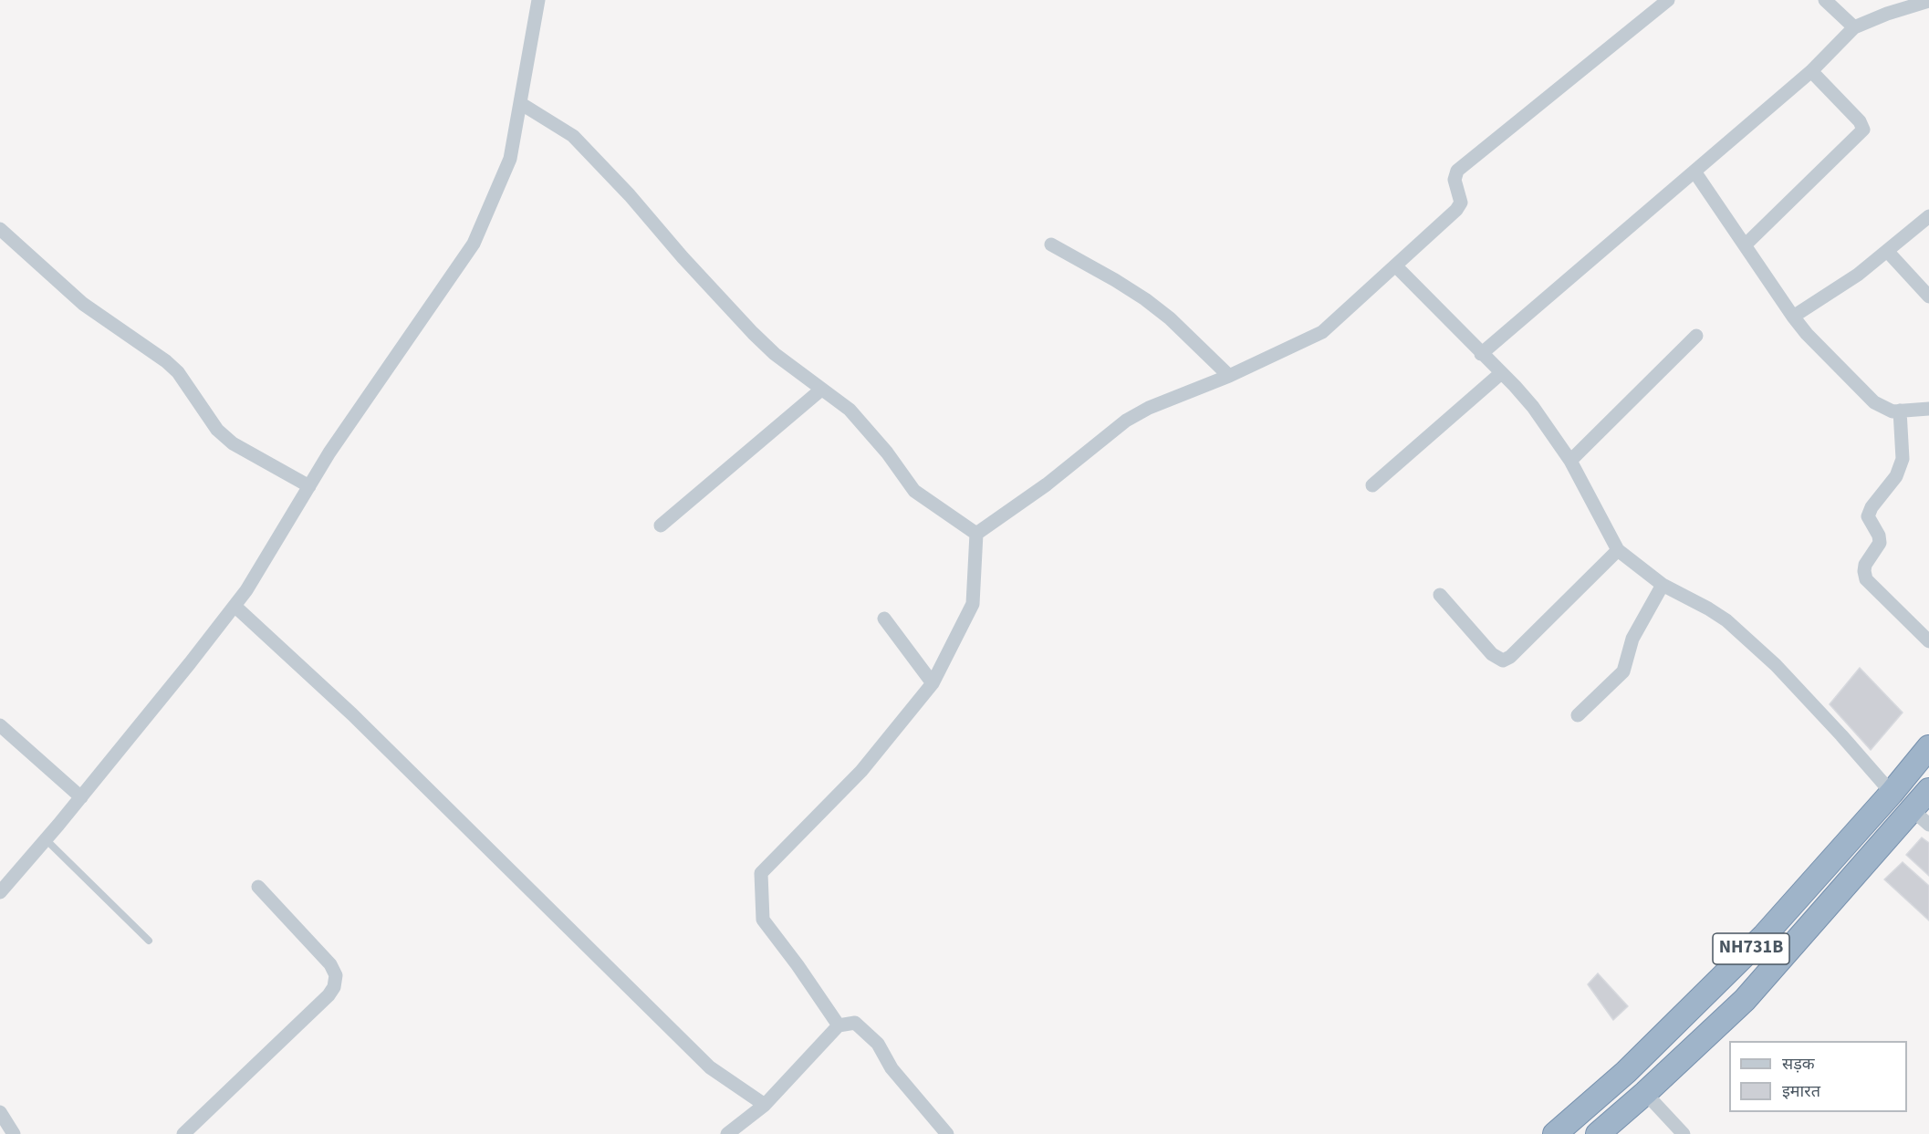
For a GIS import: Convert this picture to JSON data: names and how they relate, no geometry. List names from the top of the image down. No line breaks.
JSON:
{"streets":{"highway":["NH731B"]},"legend":["सड़क","इमारत"]}
